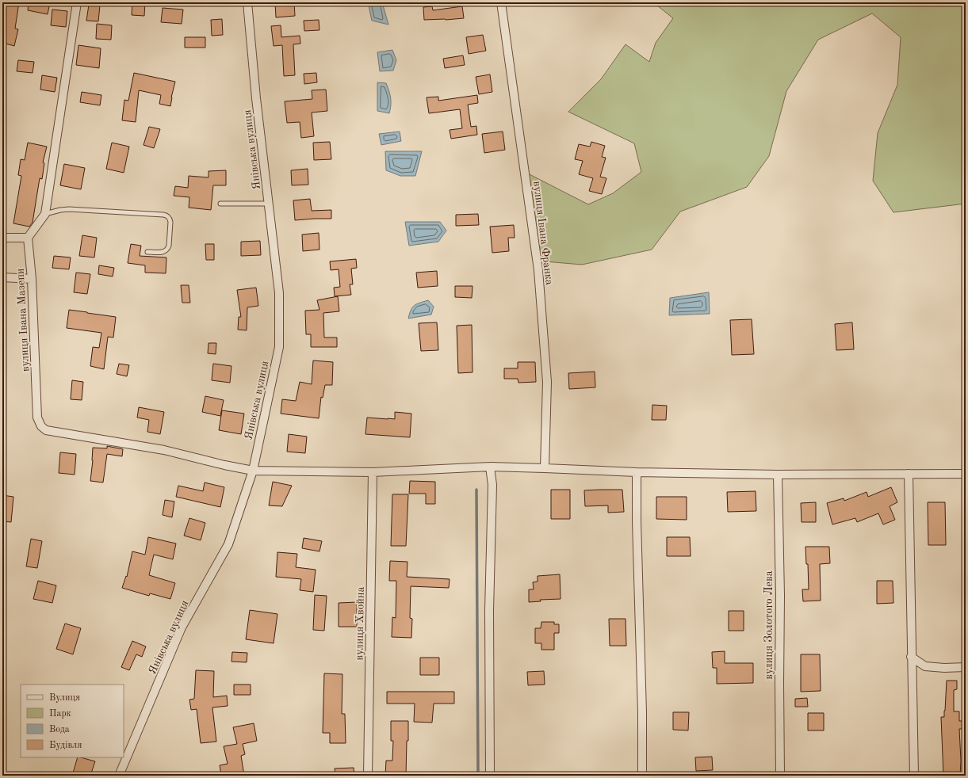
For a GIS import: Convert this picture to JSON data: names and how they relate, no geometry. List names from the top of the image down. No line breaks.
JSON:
{"streets":{"street":["Янівська вулиця","вулиця Івана Франка","вулиця Івана Мазепи","вулиця Хвойна","вулиця Золотого Лева"]},"crossings":[["Янівська вулиця","вулиця Івана Мазепи"],["вулиця Івана Франка","вулиця Івана Мазепи"],["вулиця Івана Мазепи","вулиця Хвойна"],["вулиця Івана Мазепи","вулиця Золотого Лева"]],"legend":["Вулиця","Парк","Вода","Будівля"]}
